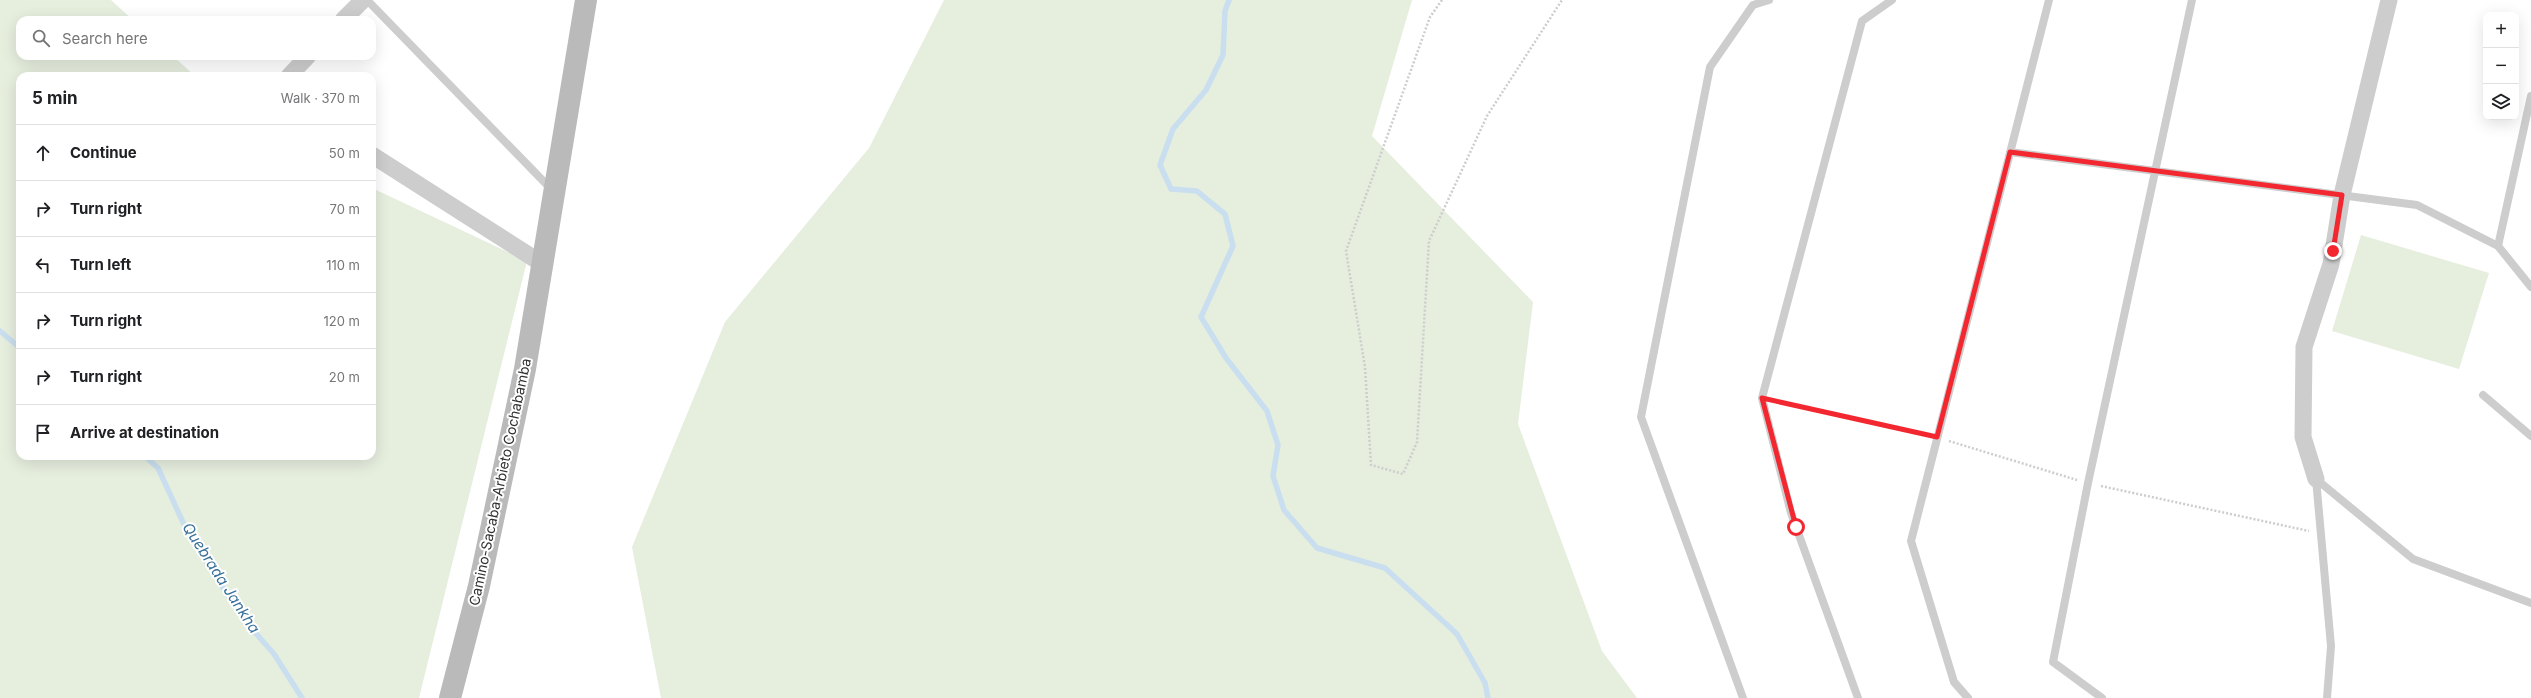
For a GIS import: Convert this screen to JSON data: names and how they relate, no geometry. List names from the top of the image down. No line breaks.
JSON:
{"streets":{"street":["Camino-Sacaba-Arbieto Cochabamba"]},"water":["Quebrada Jankha"],"page":{"map_buttons":["+","−"],"search":"Search here","heading":["5 min","Walk · 370 m"],"list":[["Continue","50 m"],["Turn right","70 m"],["Turn left","110 m"],["Turn right","120 m"],["Turn right","20 m"],"Arrive at destination"]}}
